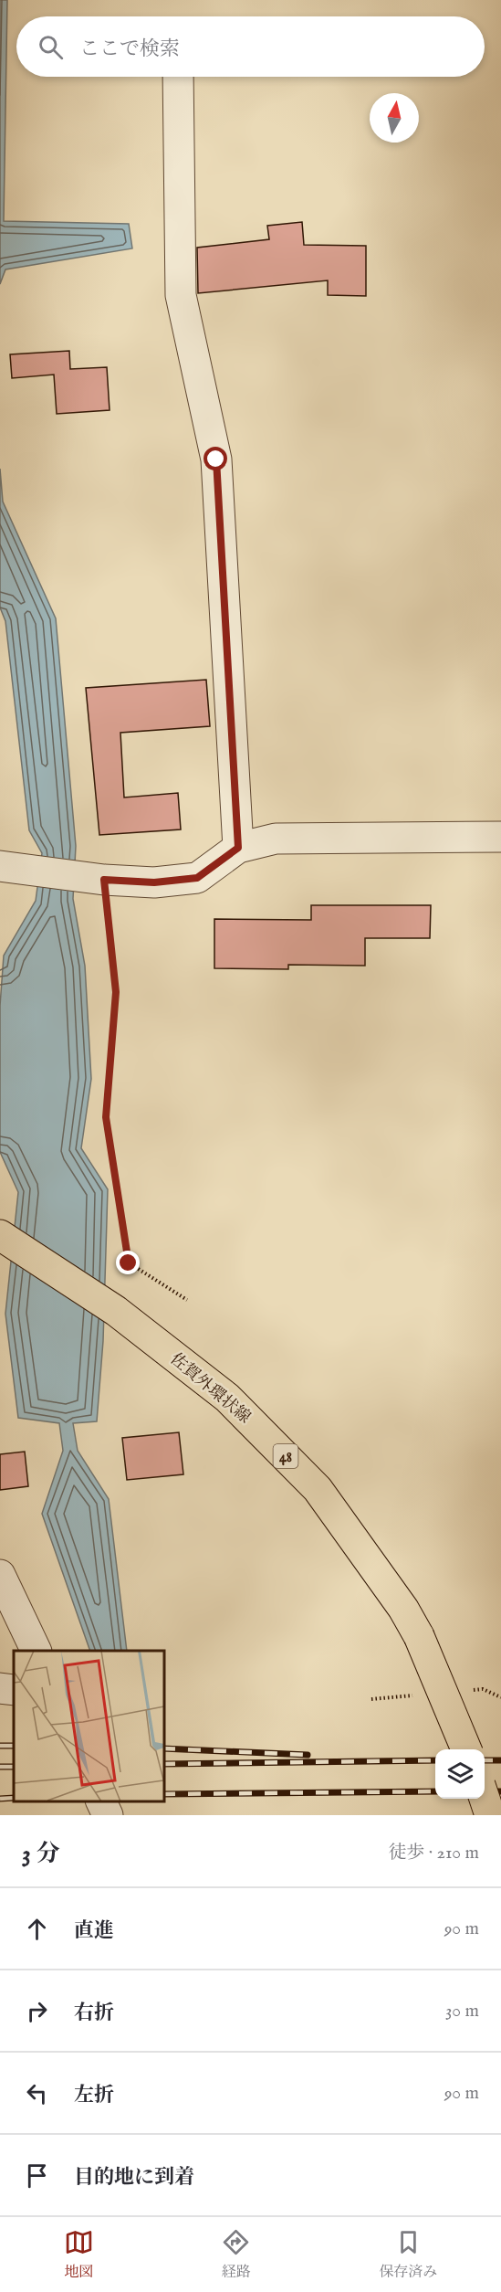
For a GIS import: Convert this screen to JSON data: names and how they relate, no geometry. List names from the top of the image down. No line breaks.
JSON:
{"streets":{"main road":["佐賀外環状線","48"]},"north":"top","page":{"search":"ここで検索","heading":["3 分","徒歩 · 210 m"],"list":[["直進","90 m"],["右折","30 m"],["左折","90 m"],"目的地に到着"],"nav":["地図","経路","保存済み"]}}
